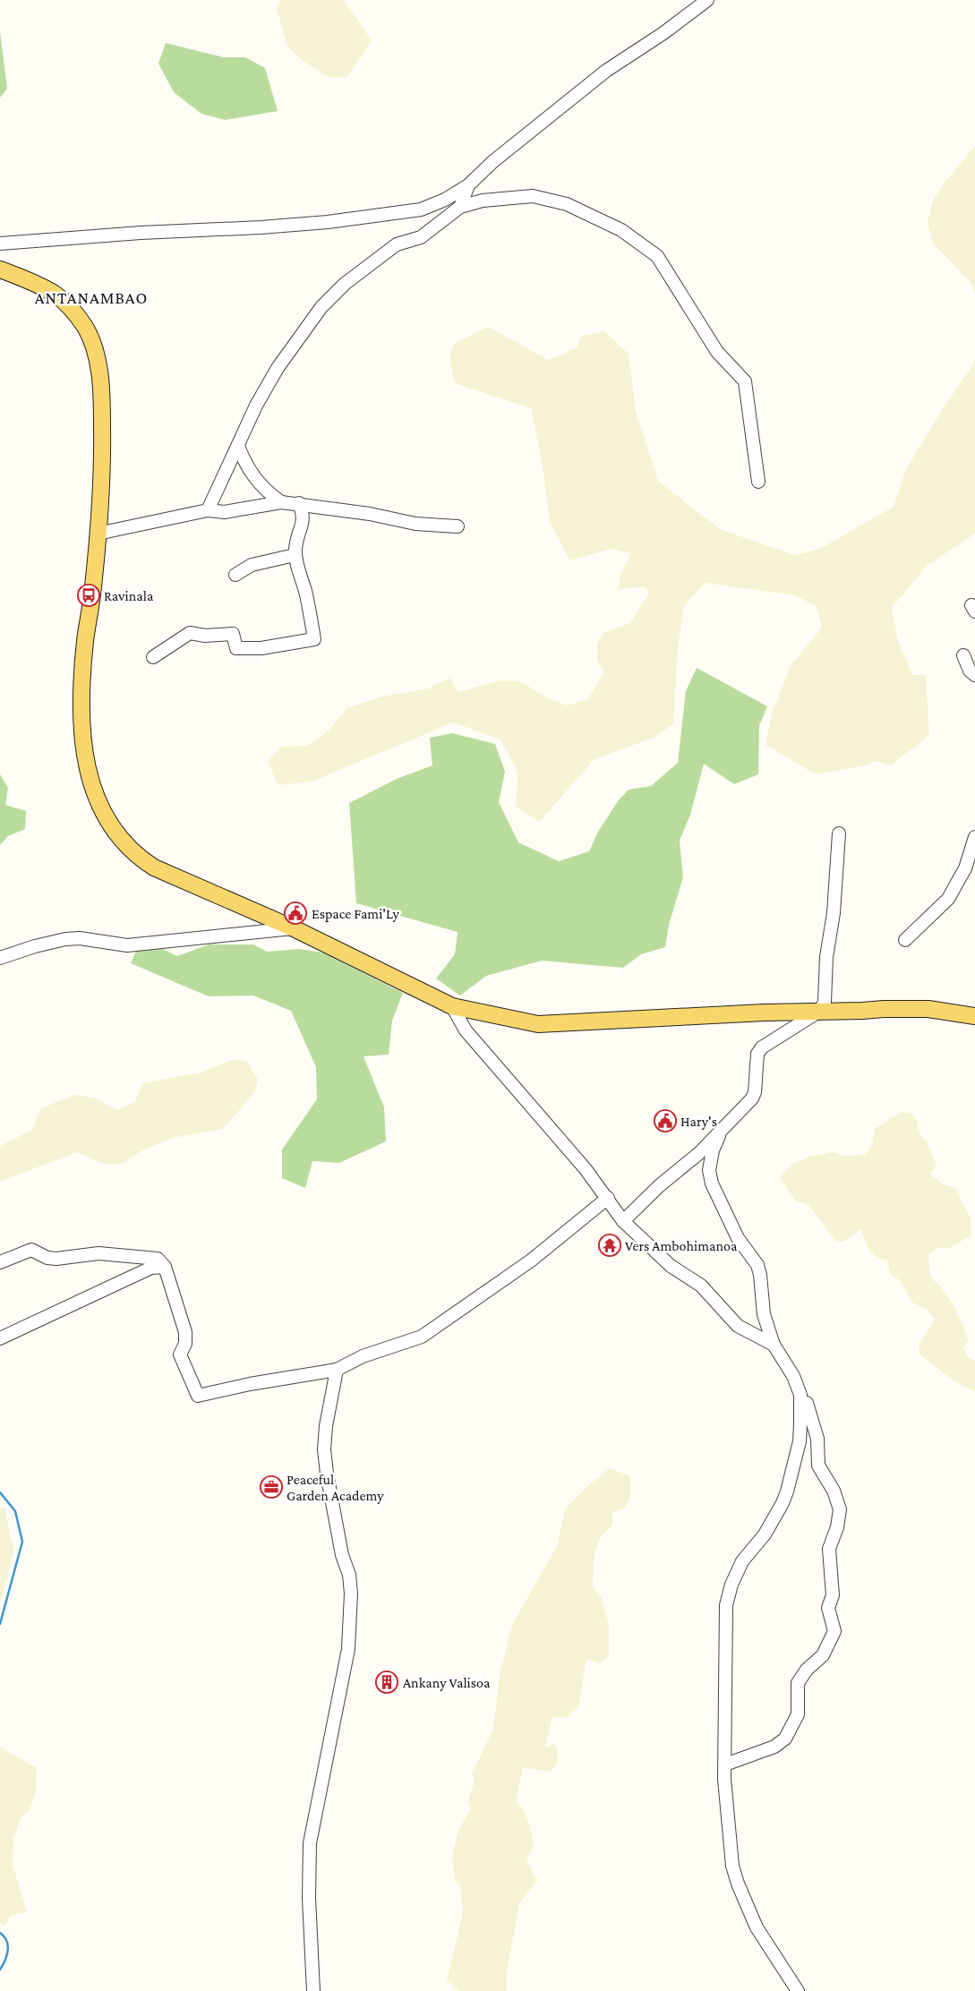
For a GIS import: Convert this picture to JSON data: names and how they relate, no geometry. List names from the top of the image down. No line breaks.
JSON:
{"districts":["ANTANAMBAO"],"places":{"bus stop":["Ravinala"],"public building":["Espace Fami'Ly","Hary's"],"temple":["Vers Ambohimanoa"],"office":["Peaceful Garden Academy"],"building":["Ankany Valisoa"]}}
